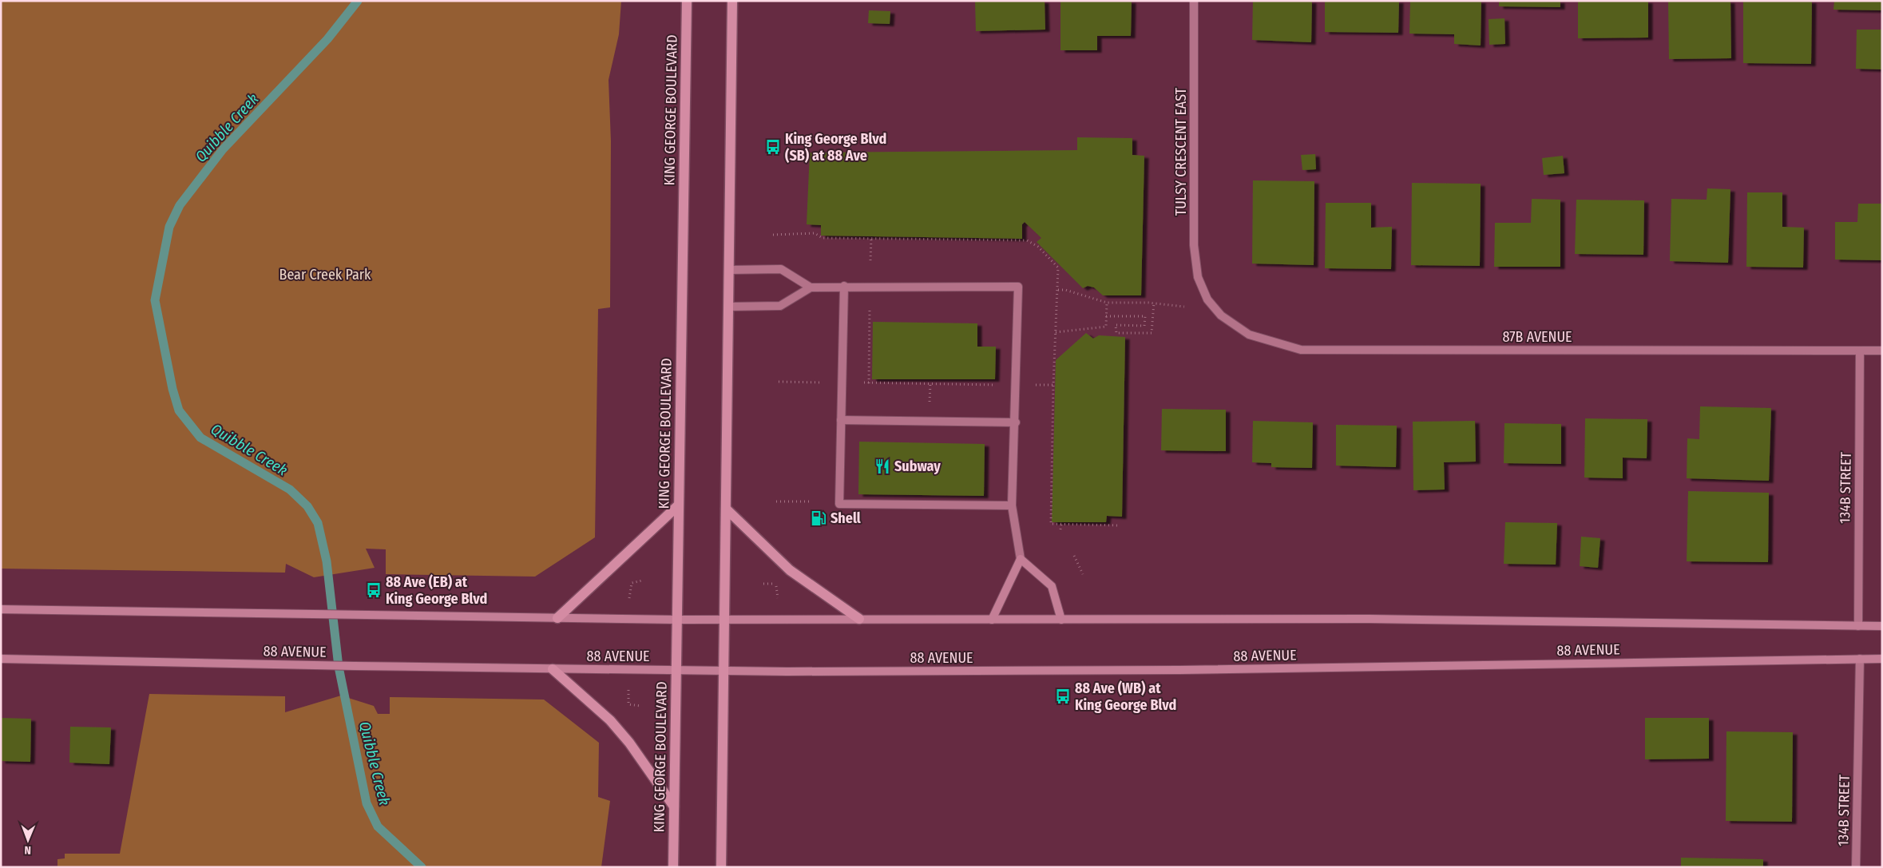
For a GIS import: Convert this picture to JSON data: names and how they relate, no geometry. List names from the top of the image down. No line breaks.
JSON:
{"streets":{"main road":["KING GEORGE BOULEVARD","88 AVENUE"],"street":["TULSY CRESCENT EAST","87B AVENUE","134B STREET"]},"crossings":[["KING GEORGE BOULEVARD","88 AVENUE"],["TULSY CRESCENT EAST","87B AVENUE"],["87B AVENUE","134B STREET"],["134B STREET","88 AVENUE"]],"water":["Quibble Creek"],"parks":["Bear Creek Park"],"places":{"bus stop":["King George Blvd (SB) at 88 Ave","88 Ave (EB) at King George Blvd","88 Ave (WB) at King George Blvd"],"restaurant":["Subway"],"fuel station":["Shell"]},"north":"bottom"}
